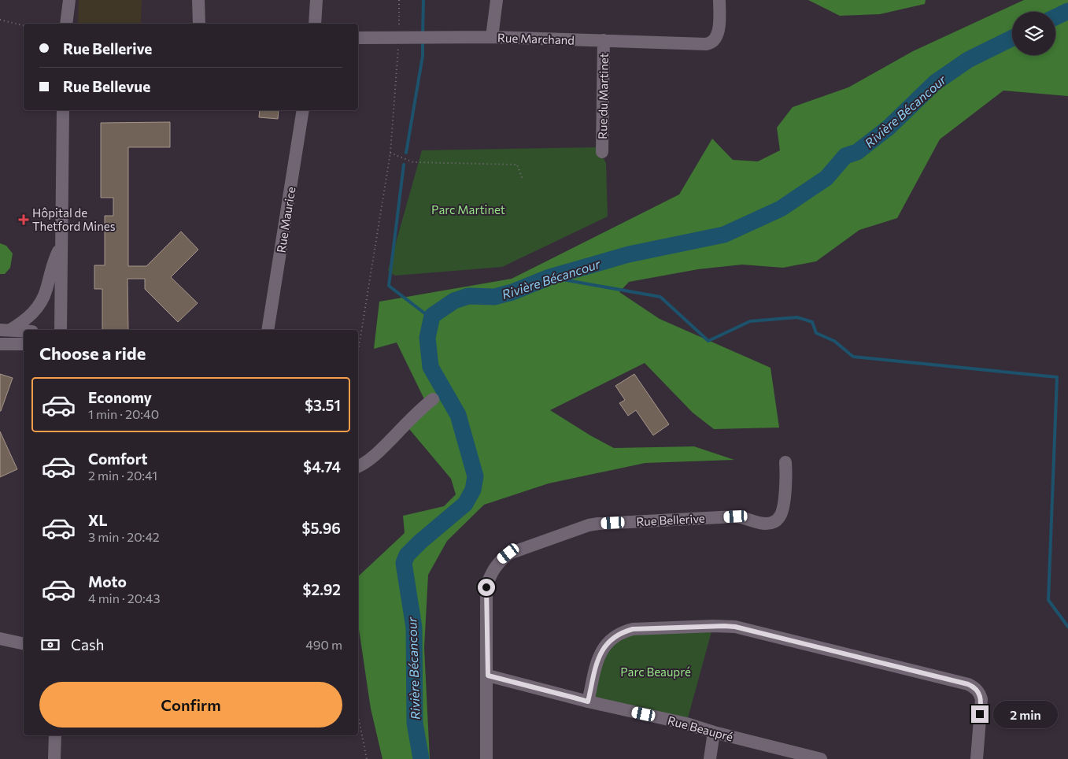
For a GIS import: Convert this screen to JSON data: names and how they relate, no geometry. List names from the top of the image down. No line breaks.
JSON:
{"streets":{"street":["Rue Marchand","Rue du Martinet","Rue Maurice","Rue Bellerive","Rue Beaupré"]},"crossings":[["Rue Marchand","Rue du Martinet"],["Rue Bellerive","Rue Beaupré"]],"water":["Rivière Bécancour"],"parks":["Parc Martinet","Parc Beaupré"],"places":{"health":["Hôpital de Thetford Mines"]},"page":{"banner":["Rue Bellerive","Rue Bellevue"],"heading":"Choose a ride","list":[{"name":"Economy","note":"1 min · 20:40","value":"$3.51"},{"name":"Comfort","note":"2 min · 20:41","value":"$4.74"},{"name":"XL","note":"3 min · 20:42","value":"$5.96"},{"name":"Moto","note":"4 min · 20:43","value":"$2.92"}],"pay":["Cash","490 m"],"buttons":"Confirm","bubble":"2 min"}}
